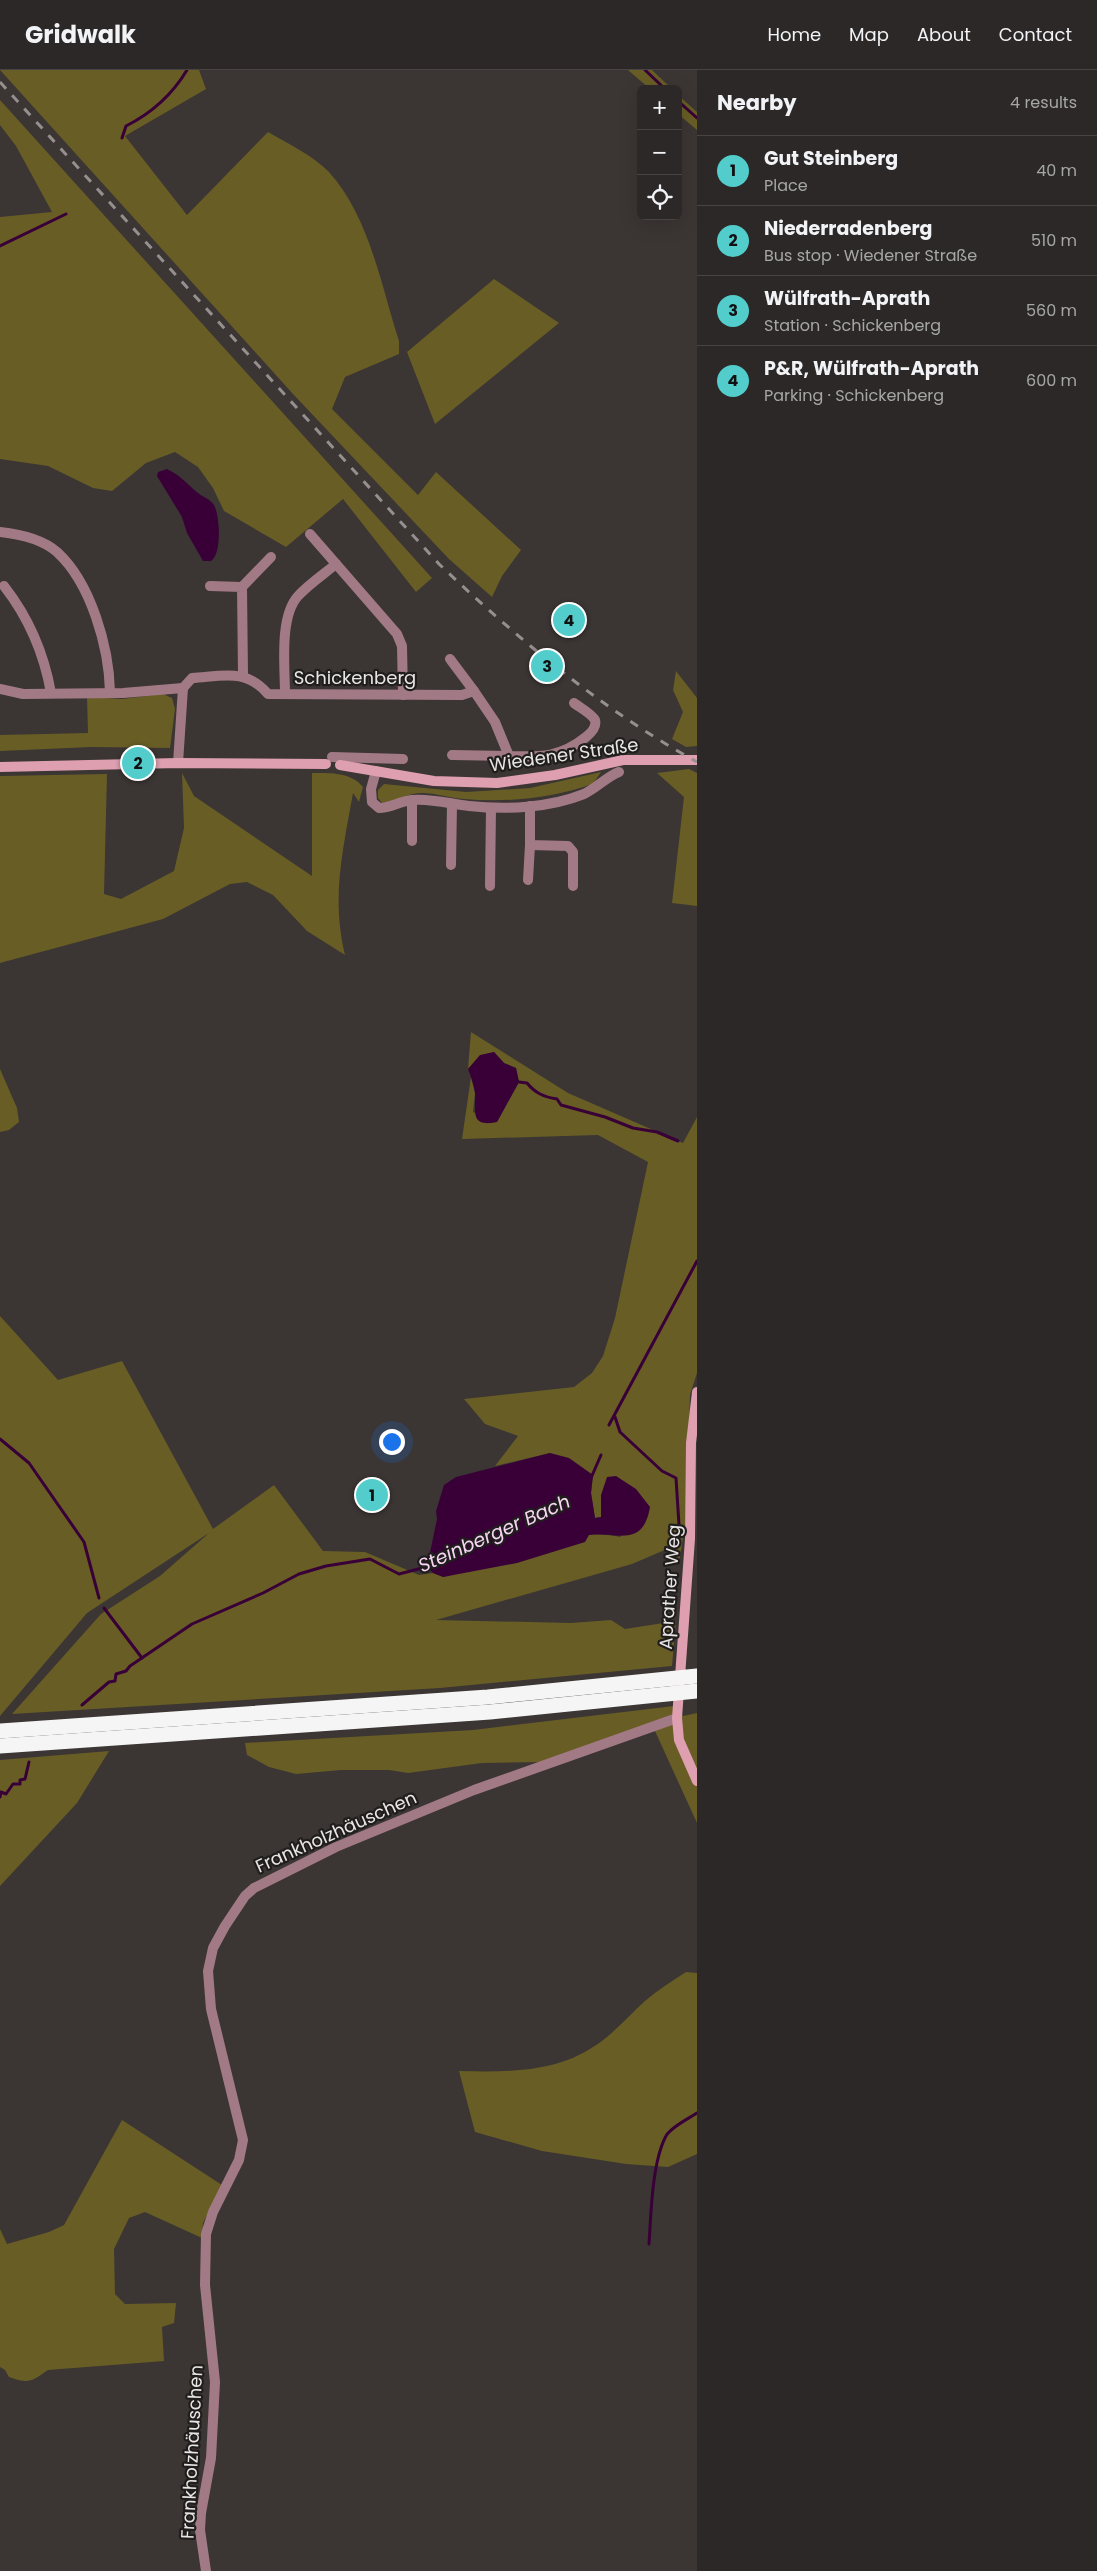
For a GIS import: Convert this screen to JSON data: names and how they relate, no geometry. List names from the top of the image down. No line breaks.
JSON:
{"streets":{"main road":["Wiedener Straße","Aprather Weg"],"street":["Schickenberg","Frankholzhäuschen"]},"crossings":[["Aprather Weg","Frankholzhäuschen"]],"water":["Steinberger Bach"],"page":{"header":"Gridwalk","nav":["Home","Map","About","Contact"],"heading":["Nearby","4 results"],"map_buttons":["+","−"],"list":[{"mark":"1","name":"Gut Steinberg","note":"Place","value":"40 m"},{"mark":"2","name":"Niederradenberg","note":"Bus stop · Wiedener Straße","value":"510 m"},{"mark":"3","name":"Wülfrath-Aprath","note":"Station · Schickenberg","value":"560 m"},{"mark":"4","name":"P&R, Wülfrath-Aprath","note":"Parking · Schickenberg","value":"600 m"}],"pins":["4","3","2","1"]}}
